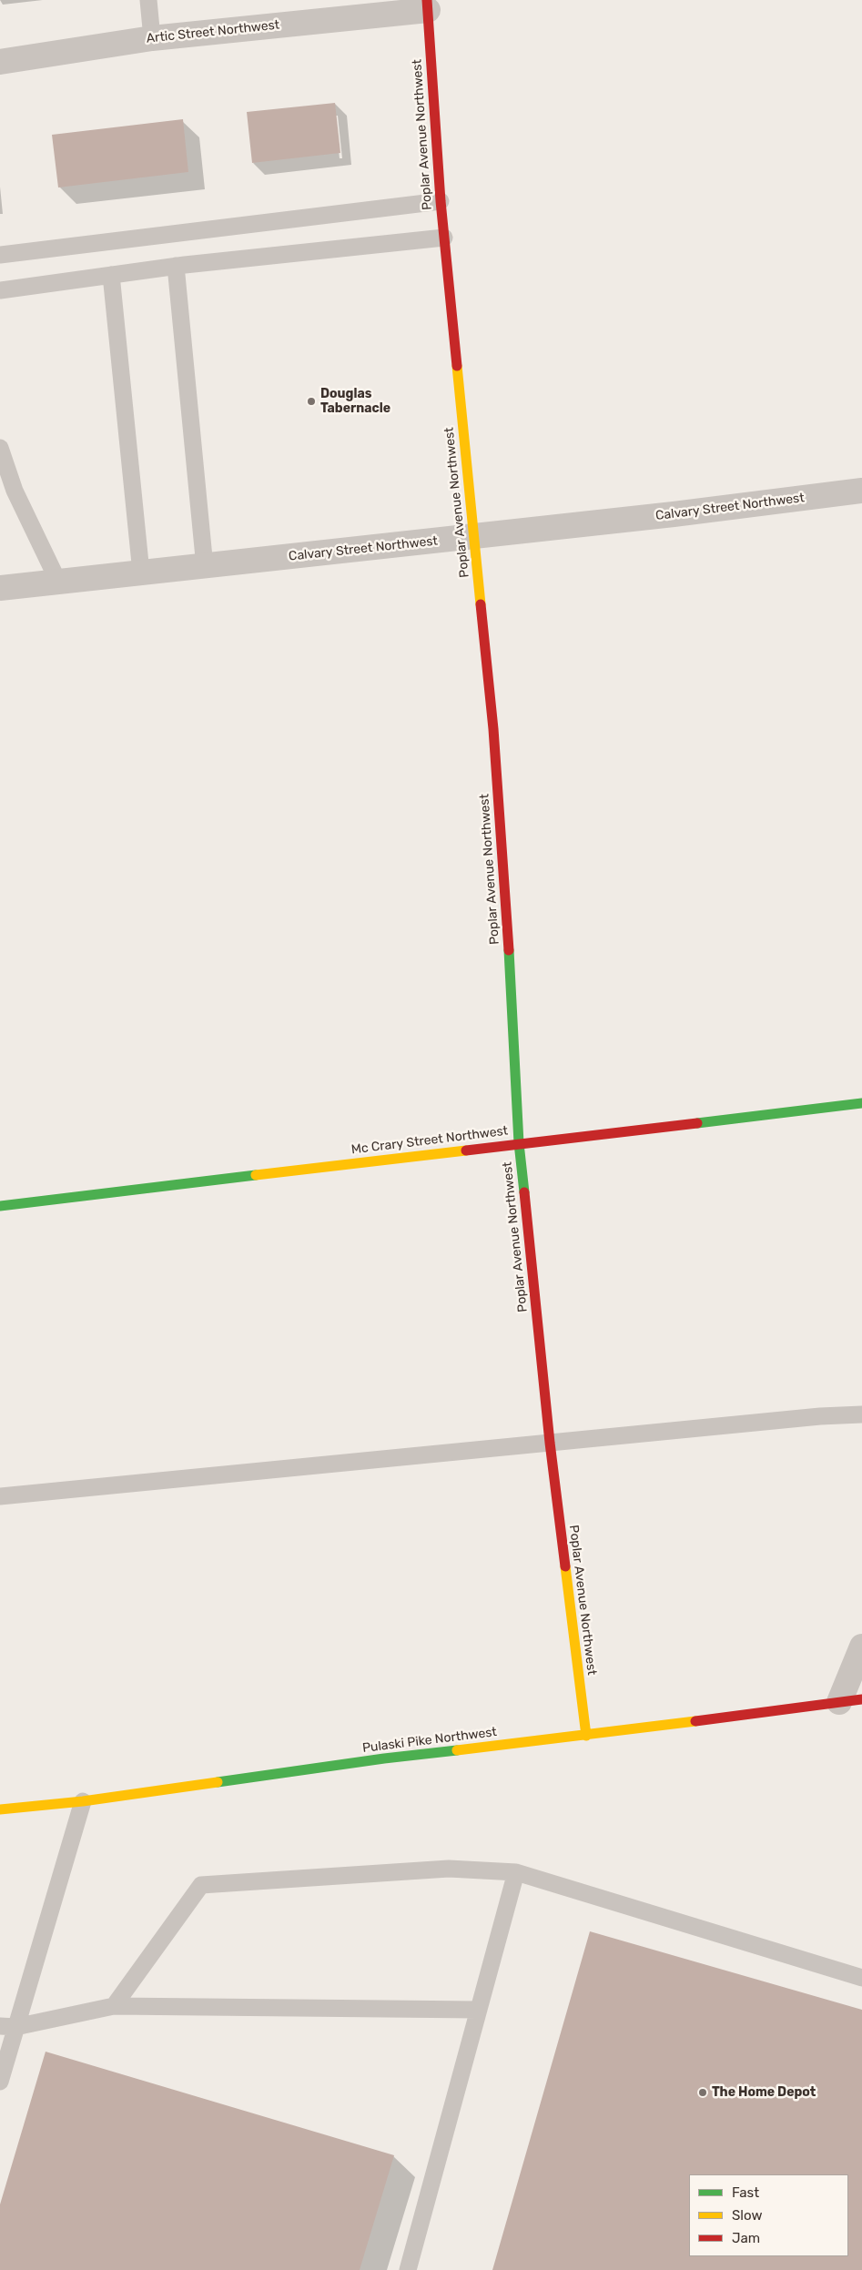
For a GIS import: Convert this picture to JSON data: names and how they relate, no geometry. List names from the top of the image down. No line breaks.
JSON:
{"streets":{"street":["Artic Street Northwest","Poplar Avenue Northwest","Calvary Street Northwest","Mc Crary Street Northwest","Pulaski Pike Northwest"]},"crossings":[["Artic Street Northwest","Poplar Avenue Northwest"],["Poplar Avenue Northwest","Calvary Street Northwest"],["Poplar Avenue Northwest","Mc Crary Street Northwest"],["Poplar Avenue Northwest","Pulaski Pike Northwest"]],"places":["Douglas Tabernacle","The Home Depot"],"legend":["Fast","Slow","Jam"]}
